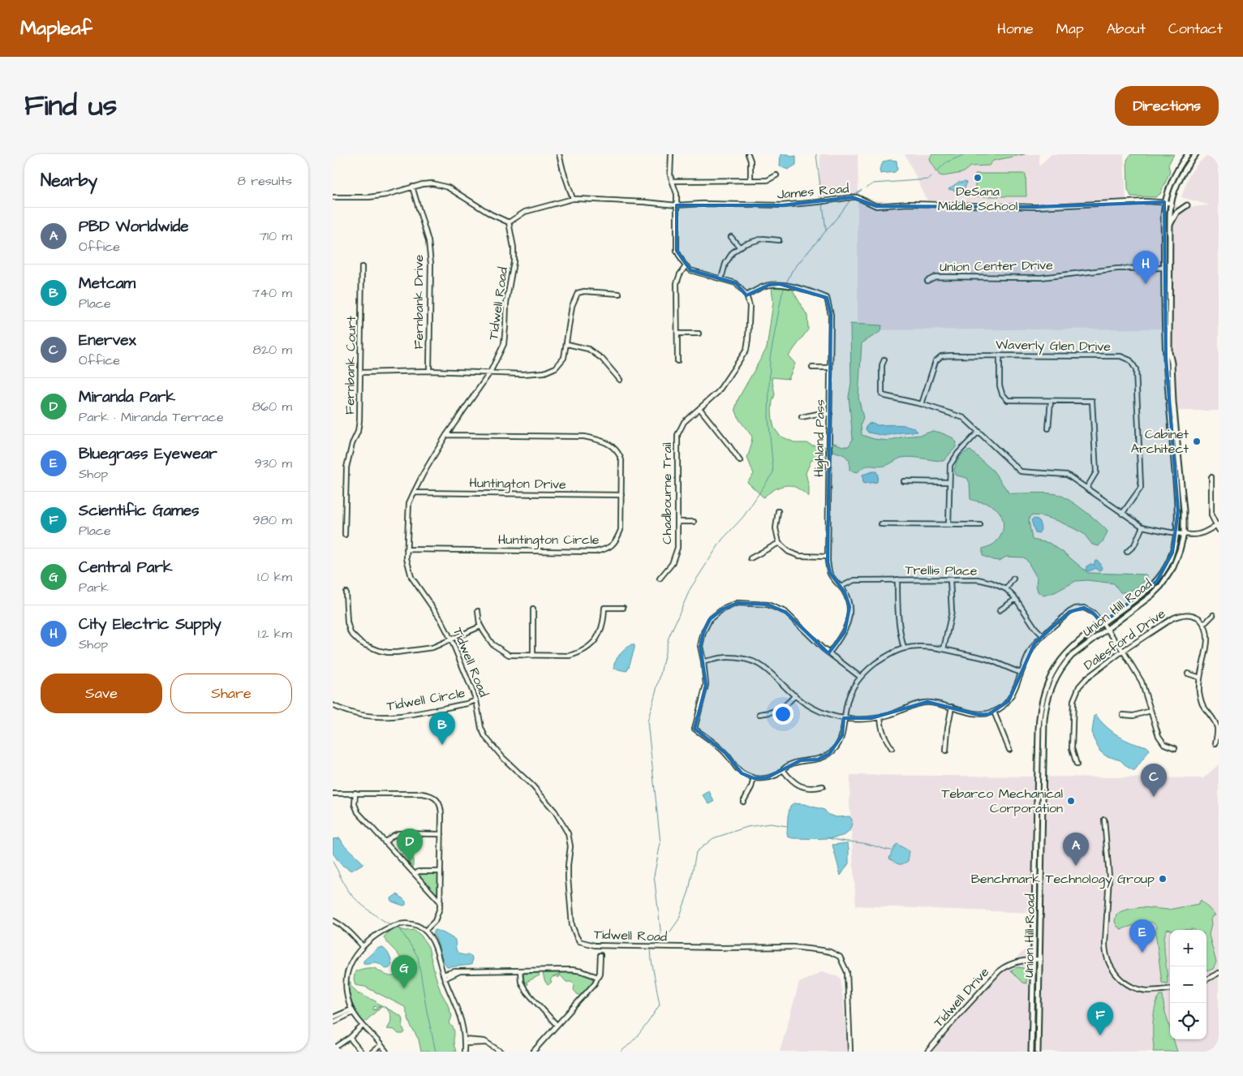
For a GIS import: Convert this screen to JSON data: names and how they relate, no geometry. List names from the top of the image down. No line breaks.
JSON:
{"streets":{"street":["James Road","Union Center Drive","Fernbank Drive","Tidwell Road","Waverly Glen Drive","Fernbank Court","Highland Pass","Huntington Drive","Chadbourne Trail","Huntington Circle","Trellis Place","Union Hill Road","Dalesford Drive","Tidwell Circle","Tidwell Drive"]},"crossings":[["James Road","Tidwell Road"],["James Road","Union Hill Road"],["Union Center Drive","Union Hill Road"],["Tidwell Road","Huntington Drive"],["Tidwell Road","Huntington Circle"],["Tidwell Road","Tidwell Circle"],["Highland Pass","Chadbourne Trail"],["Highland Pass","Trellis Place"],["Huntington Drive","Huntington Circle"],["Union Hill Road","Tidwell Drive"]],"places":["DeSana Middle School","Cabinet Architect","Tebarco Mechanical Corporation","Benchmark Technology Group"],"page":{"header":"Mapleaf","nav":["Home","Map","About","Contact"],"title":"Find us","buttons":["Directions",["Save","Share"]],"heading":["Nearby","8 results"],"list":[{"mark":"A","name":"PBD Worldwide","note":"Office","value":"710 m"},{"mark":"B","name":"Metcam","note":"Place","value":"740 m"},{"mark":"C","name":"Enervex","note":"Office","value":"820 m"},{"mark":"D","name":"Miranda Park","note":"Park · Miranda Terrace","value":"860 m"},{"mark":"E","name":"Bluegrass Eyewear","note":"Shop","value":"930 m"},{"mark":"F","name":"Scientific Games","note":"Place","value":"980 m"},{"mark":"G","name":"Central Park","note":"Park","value":"1.0 km"},{"mark":"H","name":"City Electric Supply","note":"Shop","value":"1.2 km"}],"pins":["H","B","C","D","A","E","G","F"],"map_buttons":["+","−"]}}
